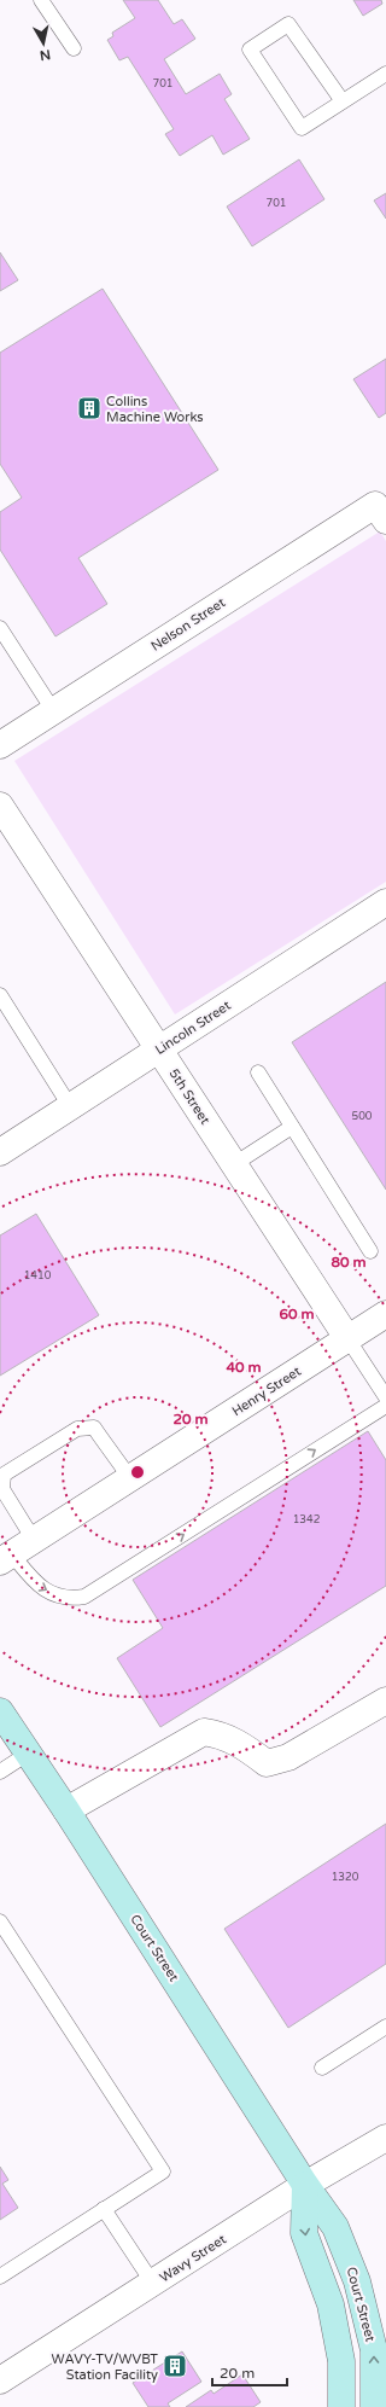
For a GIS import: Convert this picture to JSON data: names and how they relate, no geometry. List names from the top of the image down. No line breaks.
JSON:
{"streets":{"main road":["Court Street"],"street":["Nelson Street","Lincoln Street","5th Street","Henry Street","Wavy Street"]},"crossings":[["Lincoln Street","5th Street"],["5th Street","Henry Street"],["Court Street","Wavy Street"]],"places":{"building":["Collins Machine Works","WAVY-TV/WVBT Station Facility"]},"house_numbers":["701","701","500","1410","1342","1320"],"scale_bar":"20 m","north":"bottom","rings":["80 m","60 m","40 m","20 m"]}
